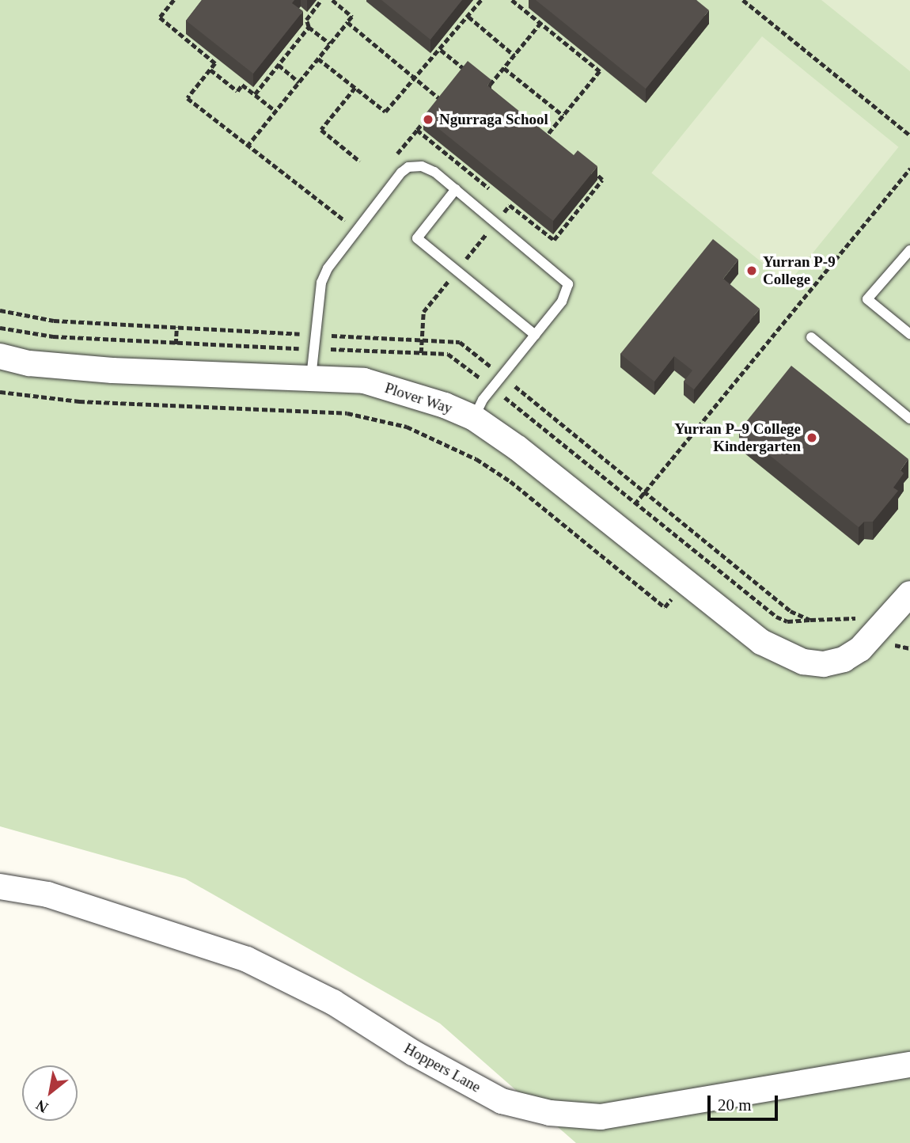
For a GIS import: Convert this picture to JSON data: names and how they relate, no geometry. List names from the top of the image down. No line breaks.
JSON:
{"streets":{"street":["Plover Way","Hoppers Lane"]},"places":["Ngurraga School","Yurran P-9 College","Yurran P–9 College Kindergarten"],"scale_bar":"20 m","north":"bottom left"}
